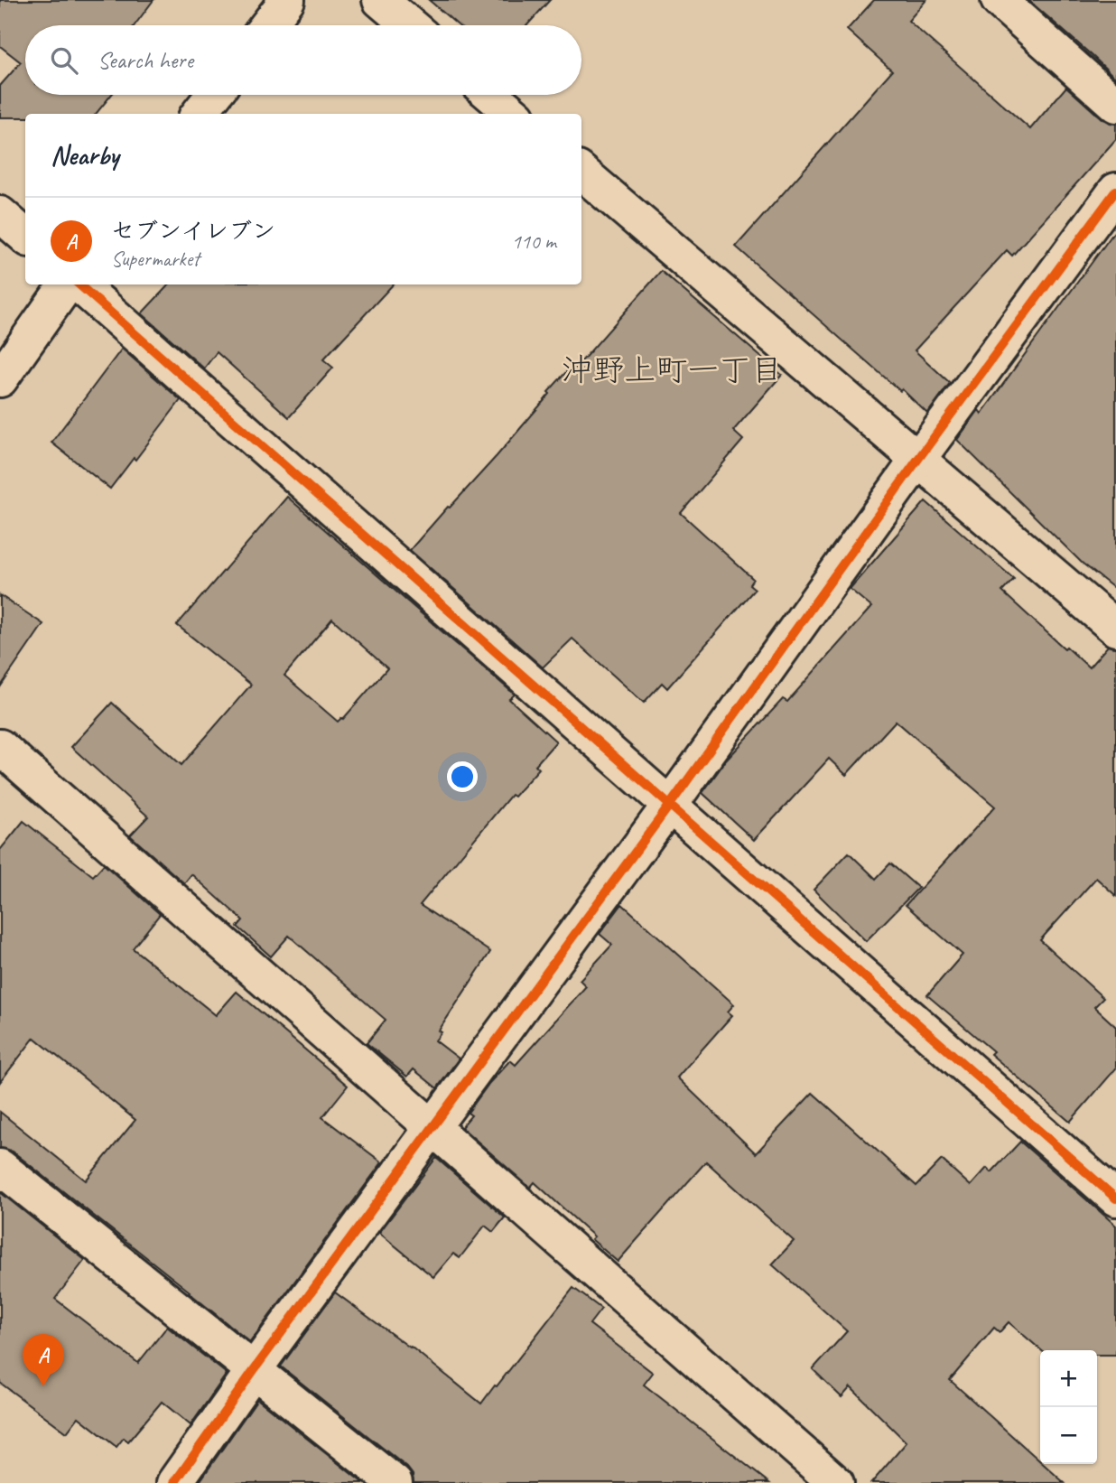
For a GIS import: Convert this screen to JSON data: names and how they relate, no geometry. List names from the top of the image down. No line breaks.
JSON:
{"districts":["沖野上町一丁目"],"page":{"search":"Search here","heading":"Nearby","list":[{"mark":"A","name":"セブンイレブン","note":"Supermarket","value":"110 m"}],"pins":"A","map_buttons":["+","−"]}}
